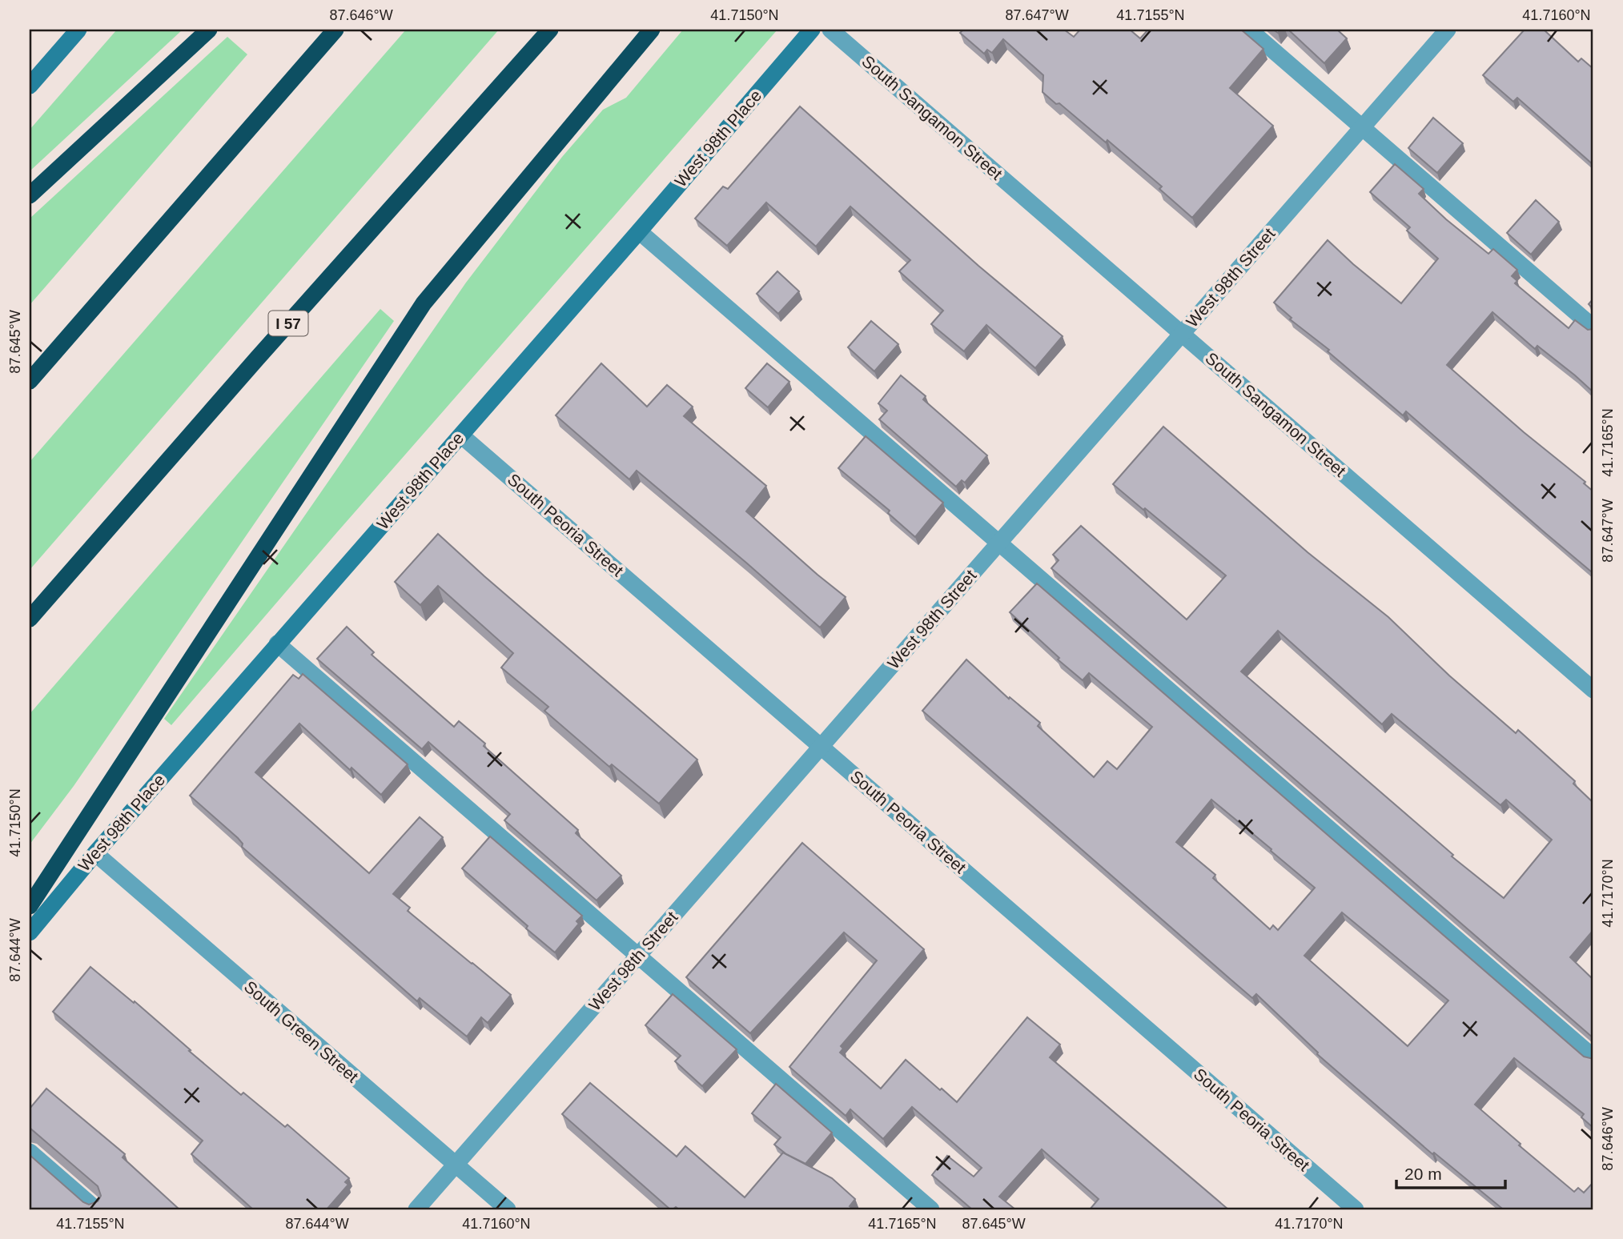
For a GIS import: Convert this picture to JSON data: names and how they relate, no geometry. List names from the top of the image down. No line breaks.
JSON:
{"streets":{"highway":["I 57"],"street":["South Sangamon Street","West 98th Place","West 98th Street","South Peoria Street","South Green Street"]},"crossings":[["South Sangamon Street","West 98th Street"],["West 98th Place","South Peoria Street"],["West 98th Place","South Green Street"],["West 98th Street","South Peoria Street"],["West 98th Street","South Green Street"]],"scale_bar":"20 m","coordinates":["87.646°W","41.7150°N","87.647°W","41.7155°N","41.7160°N","87.645°W","41.7165°N","41.7170°N","87.644°W"]}
